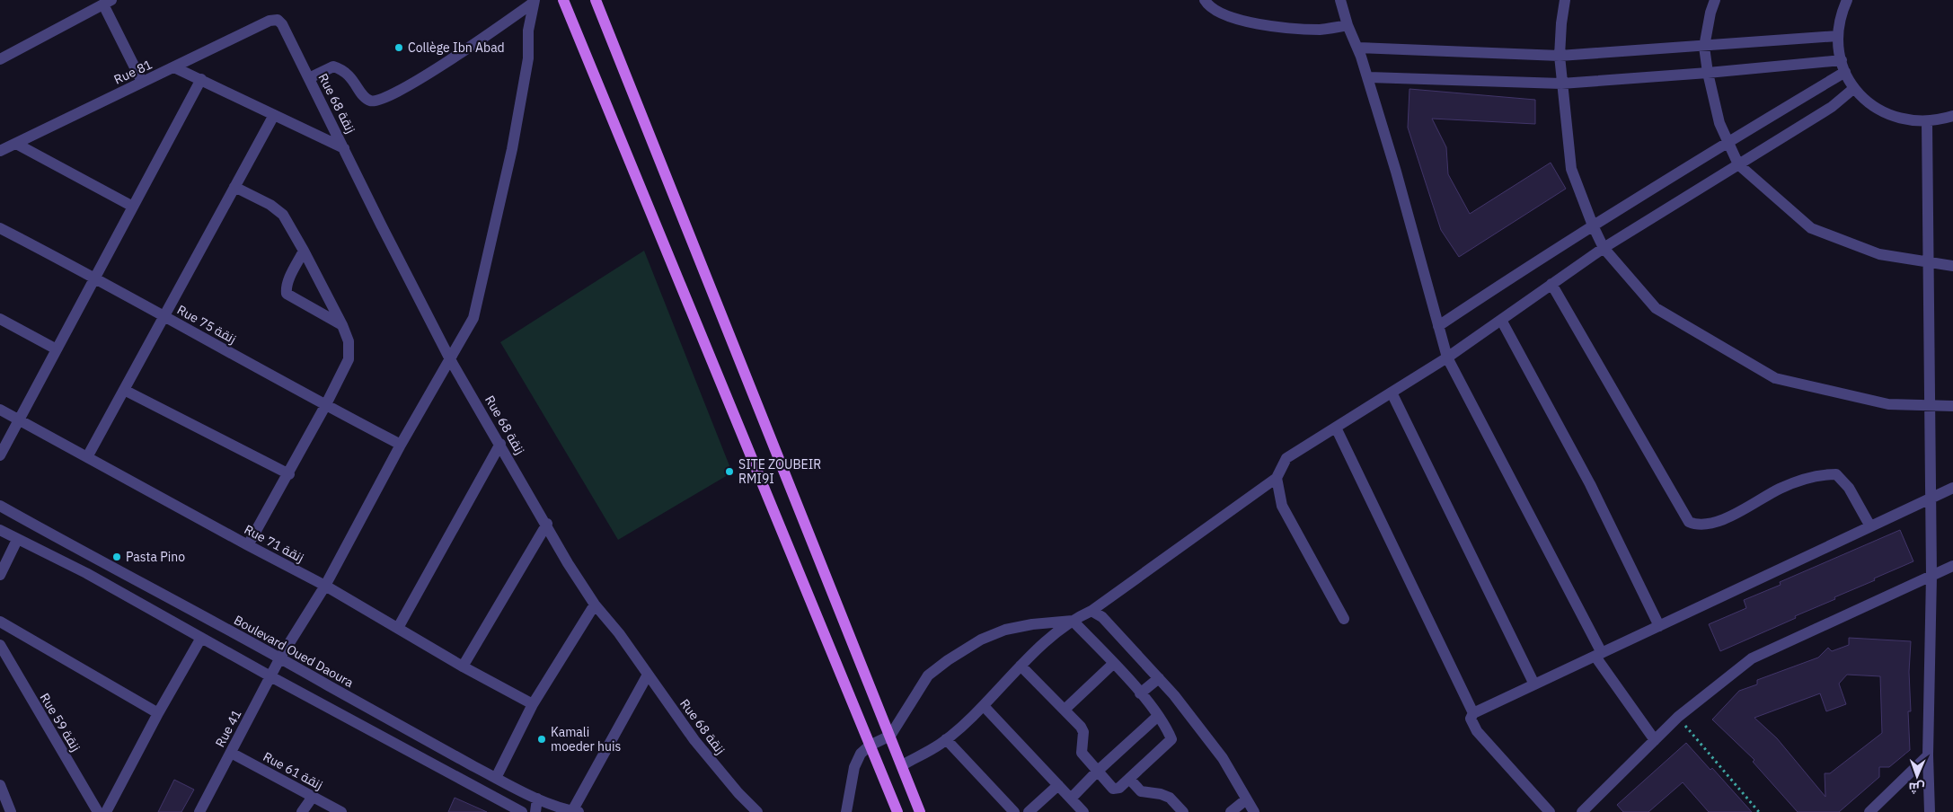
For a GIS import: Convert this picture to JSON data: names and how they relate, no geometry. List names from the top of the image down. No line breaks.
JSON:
{"streets":{"street":["Rue 81","Rue 68 زنقة","Rue 75 زنقة","Rue 71 زنقة","Boulevard Oued Daoura","Rue 59 زنقة","Rue 41","Rue 61 زنقة"]},"crossings":[["Rue 81","Rue 68 زنقة"],["Rue 68 زنقة","Rue 41"],["Rue 75 زنقة","Rue 41"],["Rue 71 زنقة","Rue 41"],["Boulevard Oued Daoura","Rue 41"],["Rue 41","Rue 61 زنقة"]],"places":["Collège Ibn Abad","SITE ZOUBEIR RMI9I","Pasta Pino","Kamali moeder huis"],"north":"bottom"}
